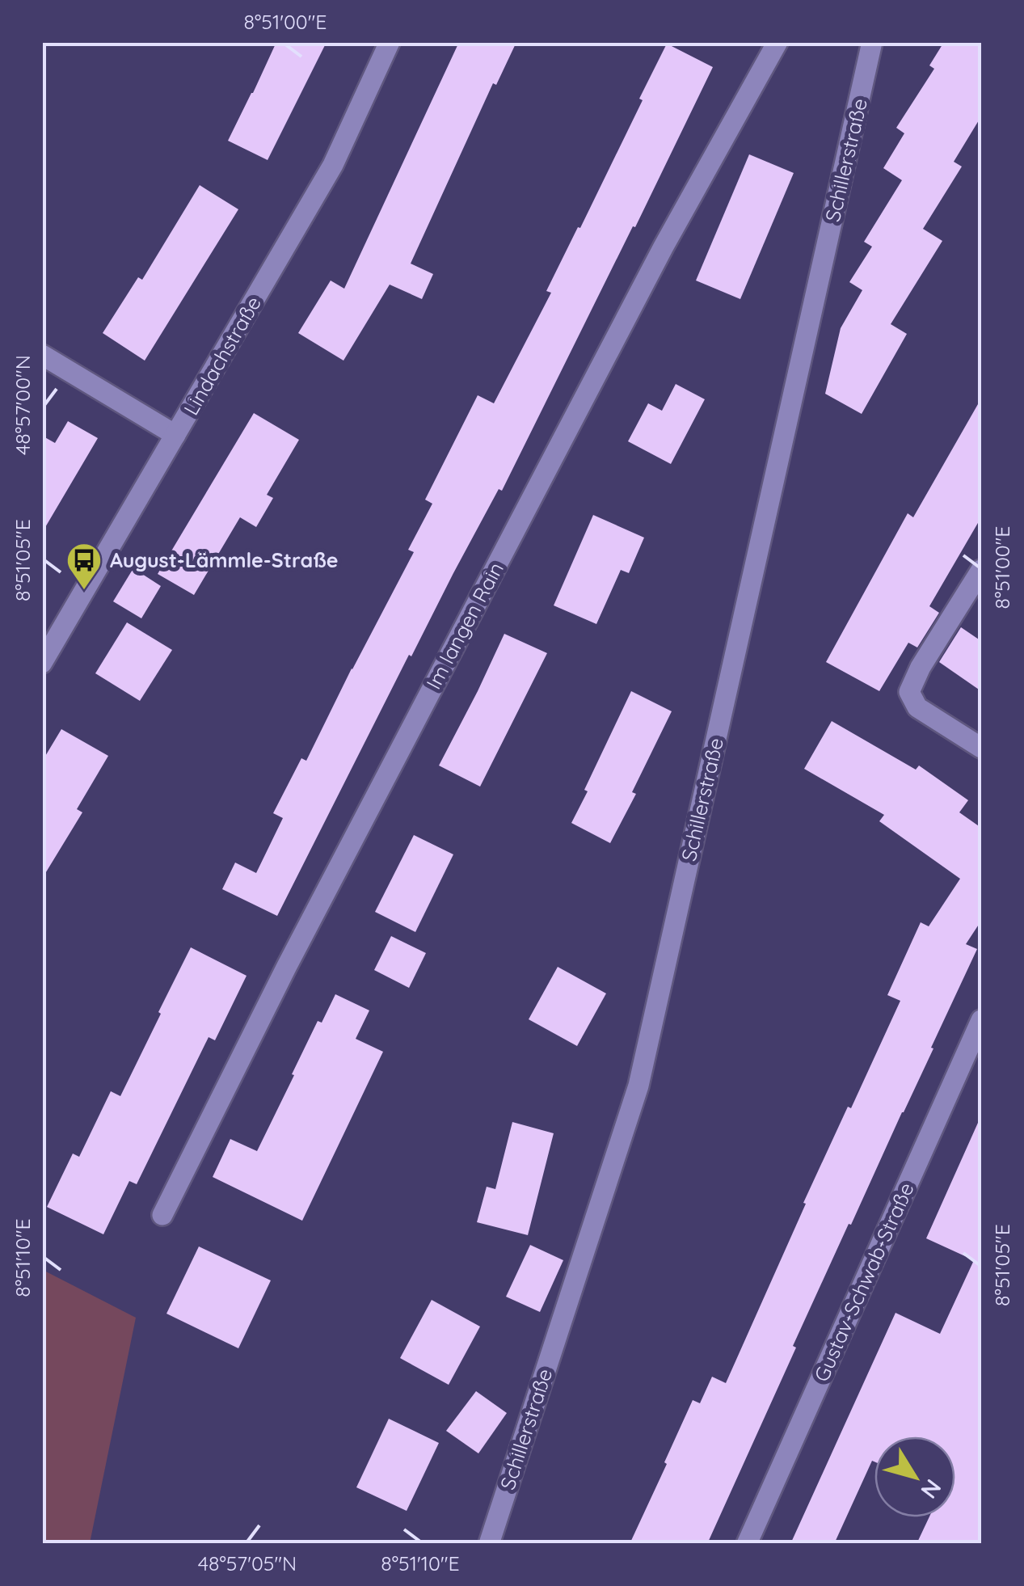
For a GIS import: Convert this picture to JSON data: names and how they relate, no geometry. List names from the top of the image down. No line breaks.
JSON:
{"streets":{"street":["Schillerstraße","Lindachstraße","Im langen Rain","Gustav-Schwab-Straße"]},"places":{"bus stop":["August-Lämmle-Straße"]},"north":"bottom right","coordinates":["8°51'00\"E","48°57'00\"N","8°51'05\"E","8°51'10\"E","48°57'05\"N"]}
